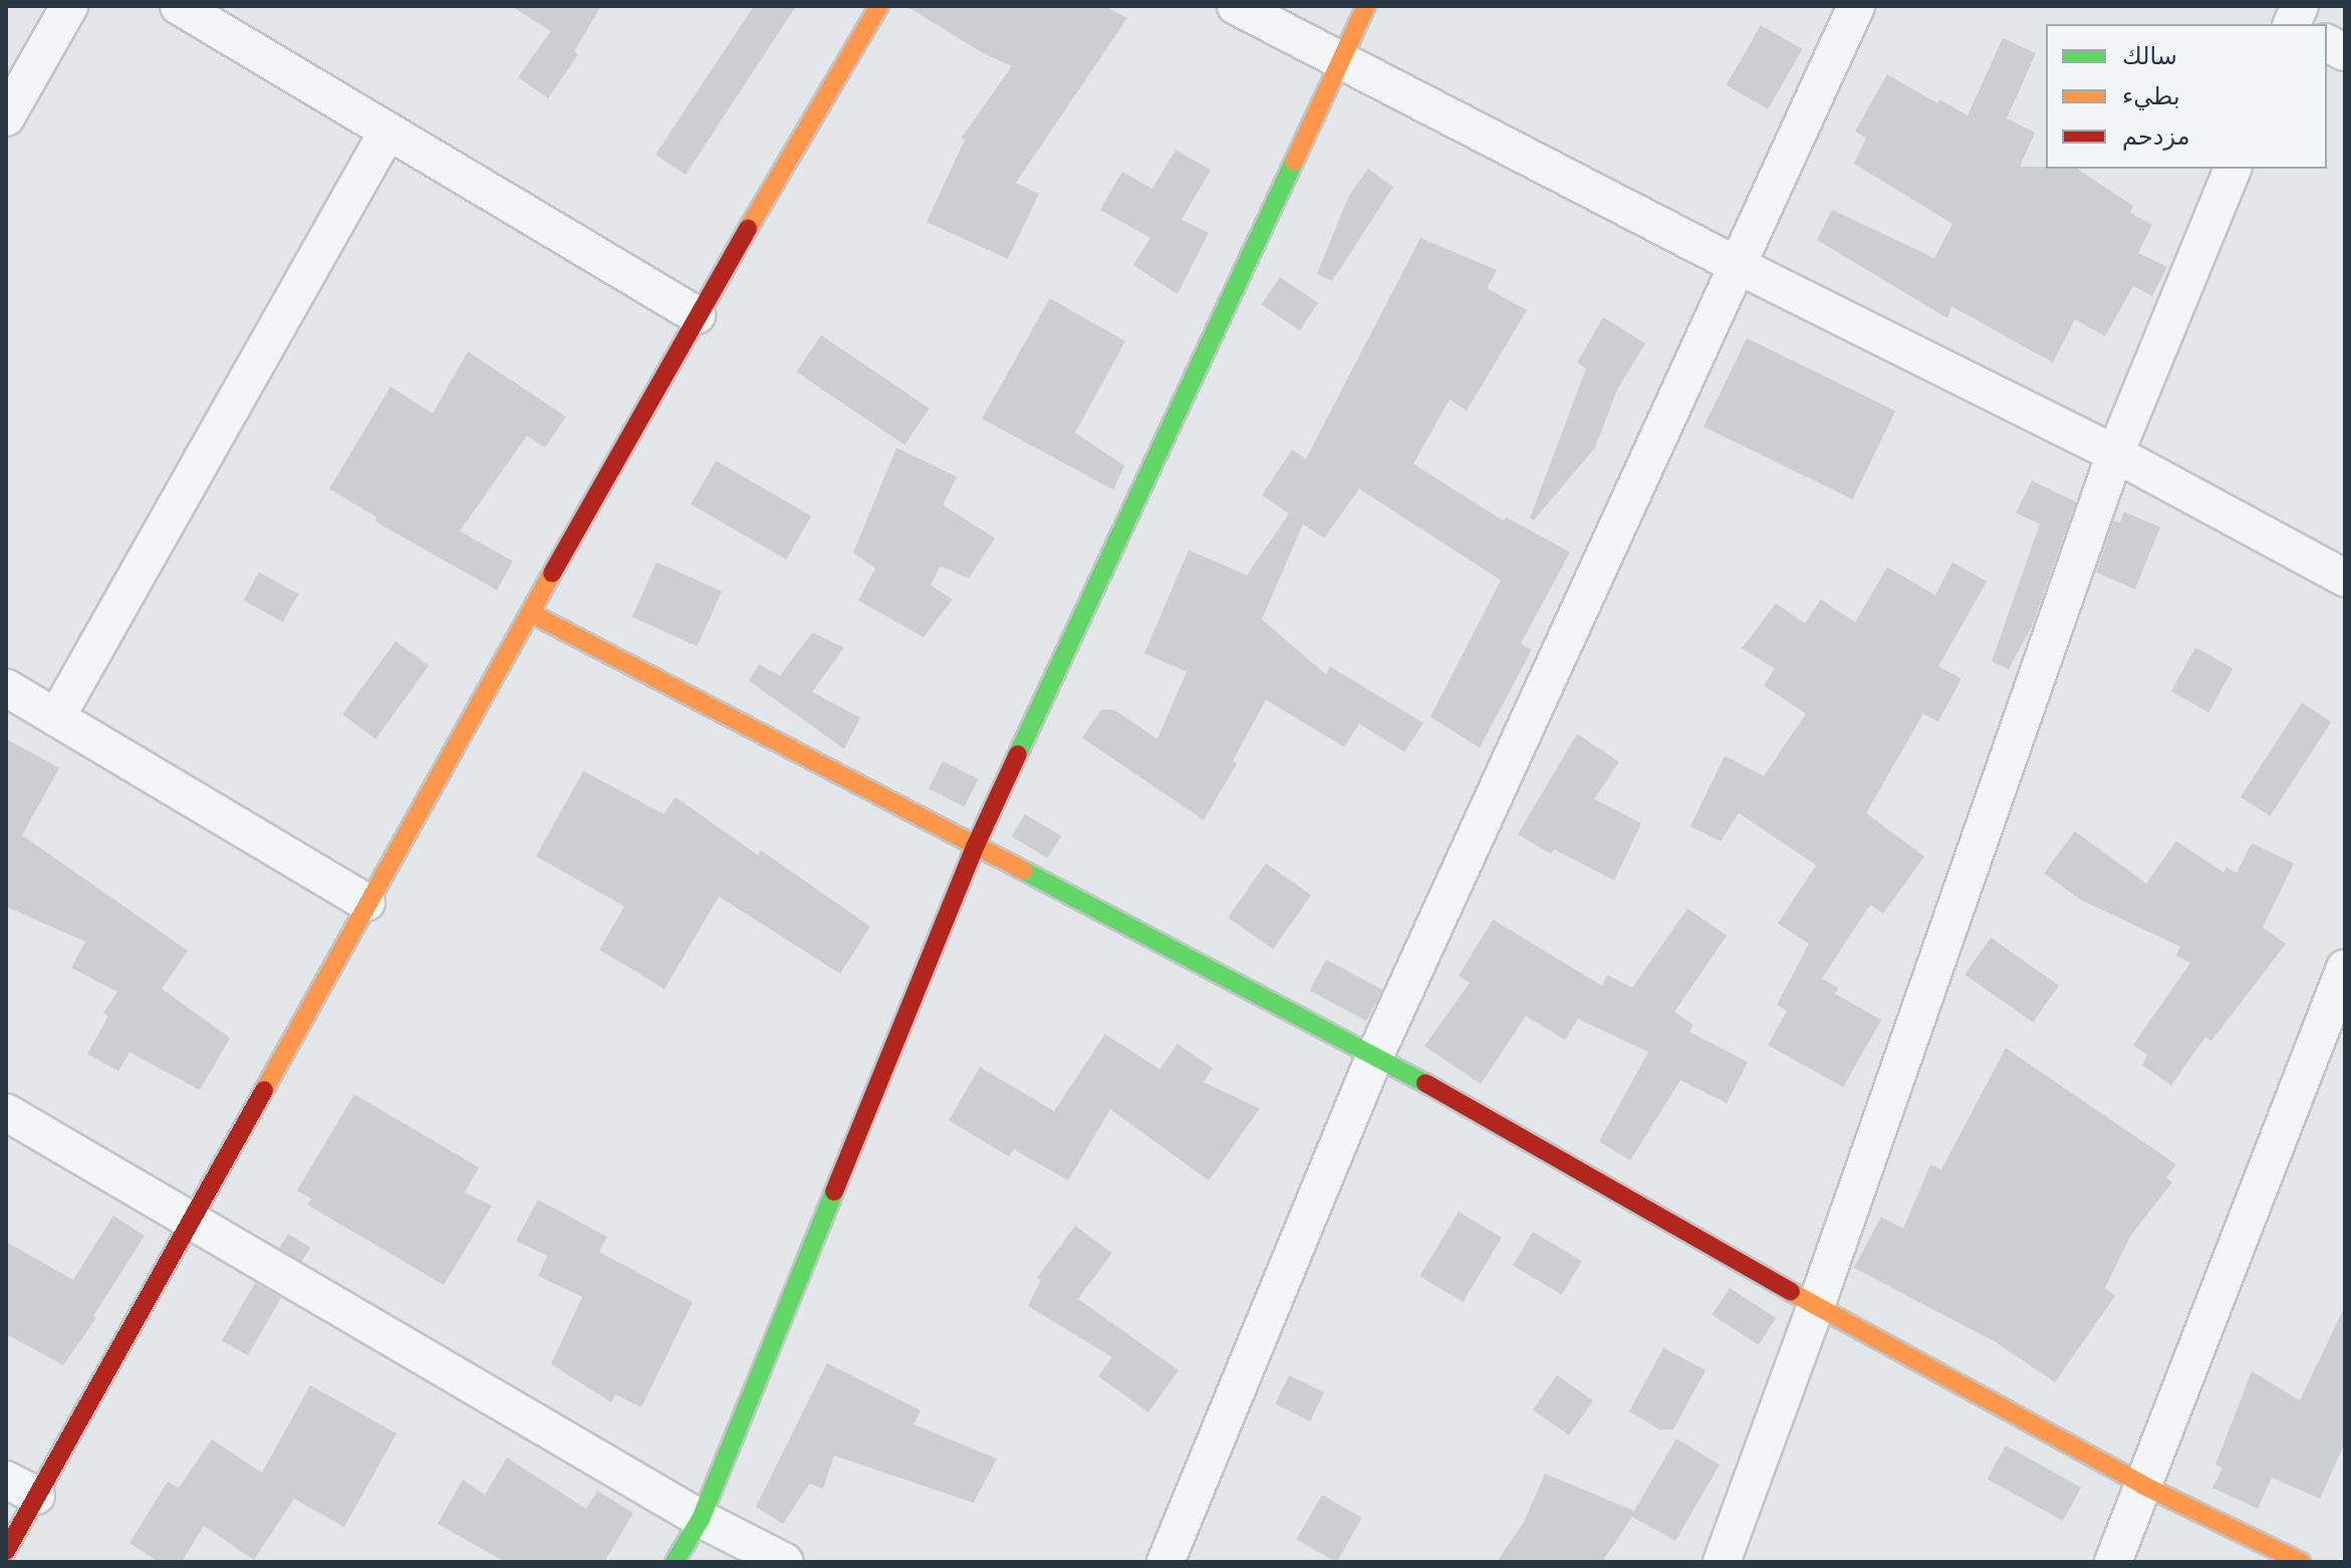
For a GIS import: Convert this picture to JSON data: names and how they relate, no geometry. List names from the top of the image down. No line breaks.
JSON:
{"legend":["سالك","بطيء","مزدحم"]}
